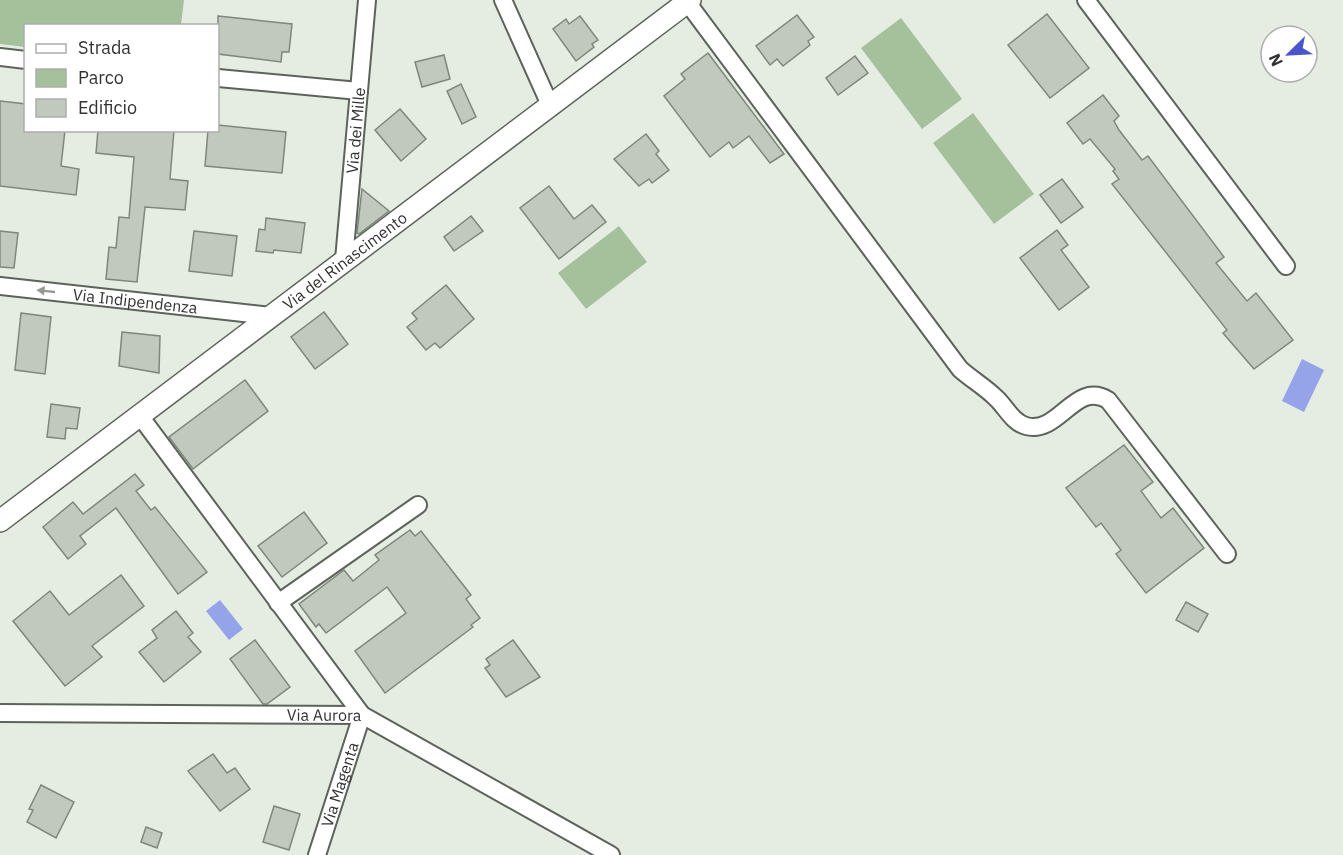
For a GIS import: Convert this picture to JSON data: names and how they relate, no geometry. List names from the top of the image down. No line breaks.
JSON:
{"streets":{"street":["Via dei Mille","Via del Rinascimento","Via Indipendenza","Via Aurora","Via Magenta"]},"crossings":[["Via dei Mille","Via del Rinascimento"],["Via del Rinascimento","Via Indipendenza"],["Via Aurora","Via Magenta"]],"one_way":["Via Indipendenza"],"legend":["Strada","Parco","Edificio"],"north":"bottom left"}
